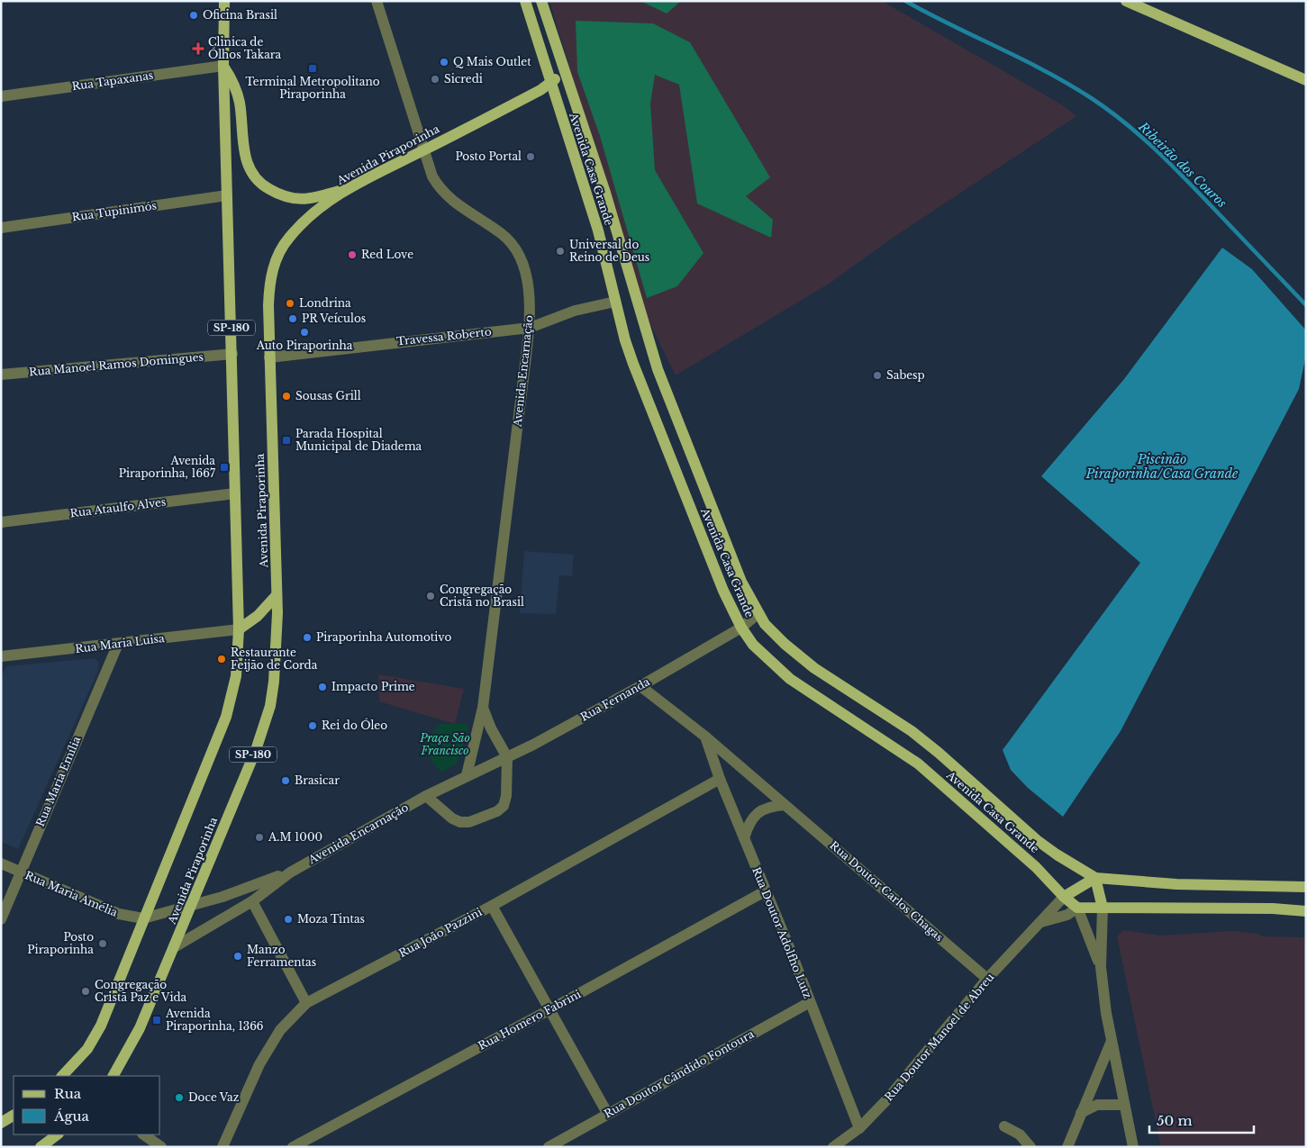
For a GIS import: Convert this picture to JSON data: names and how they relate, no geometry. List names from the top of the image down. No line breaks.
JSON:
{"streets":{"main road":["Avenida Piraporinha","Avenida Casa Grande","SP-180"],"street":["Rua Tapaxanas","Rua Tupinimós","Travessa Roberto","Rua Manoel Ramos Domingues","Avenida Encarnação","Rua Ataulfo Alves","Rua Maria Luisa","Rua Fernanda","Rua Maria Emília","Rua Doutor Carlos Chagas","Rua Maria Amélia","Rua João Pazzini","Rua Doutor Adolfho Lutz","Rua Homero Fabrini","Rua Doutor Manoel de Abreu","Rua Doutor Cândido Fontoura"]},"crossings":[["Rua Tapaxanas","SP-180"],["Avenida Piraporinha","Avenida Casa Grande"],["Avenida Piraporinha","Travessa Roberto"],["Avenida Piraporinha","Avenida Encarnação"],["Avenida Casa Grande","Travessa Roberto"],["Avenida Casa Grande","Rua Fernanda"],["Avenida Casa Grande","Rua Doutor Manoel de Abreu"],["Rua Tupinimós","SP-180"],["SP-180","Rua Manoel Ramos Domingues"],["SP-180","Avenida Encarnação"],["SP-180","Rua Ataulfo Alves"],["SP-180","Rua Maria Luisa"],["SP-180","Rua Maria Amélia"],["Travessa Roberto","Avenida Encarnação"],["Avenida Encarnação","Rua Fernanda"],["Avenida Encarnação","Rua Maria Amélia"],["Rua Maria Luisa","Rua Maria Emília"],["Rua Fernanda","Rua Doutor Carlos Chagas"],["Rua Maria Emília","Rua Maria Amélia"],["Rua Doutor Carlos Chagas","Rua Doutor Adolfho Lutz"],["Rua Doutor Carlos Chagas","Rua Doutor Manoel de Abreu"],["Rua João Pazzini","Rua Doutor Adolfho Lutz"],["Rua Doutor Adolfho Lutz","Rua Homero Fabrini"],["Rua Doutor Adolfho Lutz","Rua Doutor Manoel de Abreu"],["Rua Doutor Adolfho Lutz","Rua Doutor Cândido Fontoura"]],"water":["Ribeirão dos Couros","Piscinão Piraporinha/Casa Grande"],"parks":["Praça São Francisco"],"places":{"other":["Oficina Brasil","Q Mais Outlet","Sicredi","Posto Portal","Universal do Reino de Deus","Red Love","Londrina","PR Veículos","Auto Piraporinha","Sabesp","Sousas Grill","Congregação Cristã no Brasil","Piraporinha Automotivo","Restaurante Feijão de Corda","Impacto Prime","Rei do Óleo","Brasicar","A.M 1000","Moza Tintas","Posto Piraporinha","Manzo Ferramentas","Congregação Cristã Paz e Vida","Doce Vaz"],"health":["Clinica de Ólhos Takara"],"transit":["Terminal Metropolitano Piraporinha","Parada Hospital Municipal de Diadema","Avenida Piraporinha, 1667","Avenida Piraporinha, 1366"]},"legend":["Rua","Água"],"scale_bar":"50 m"}
